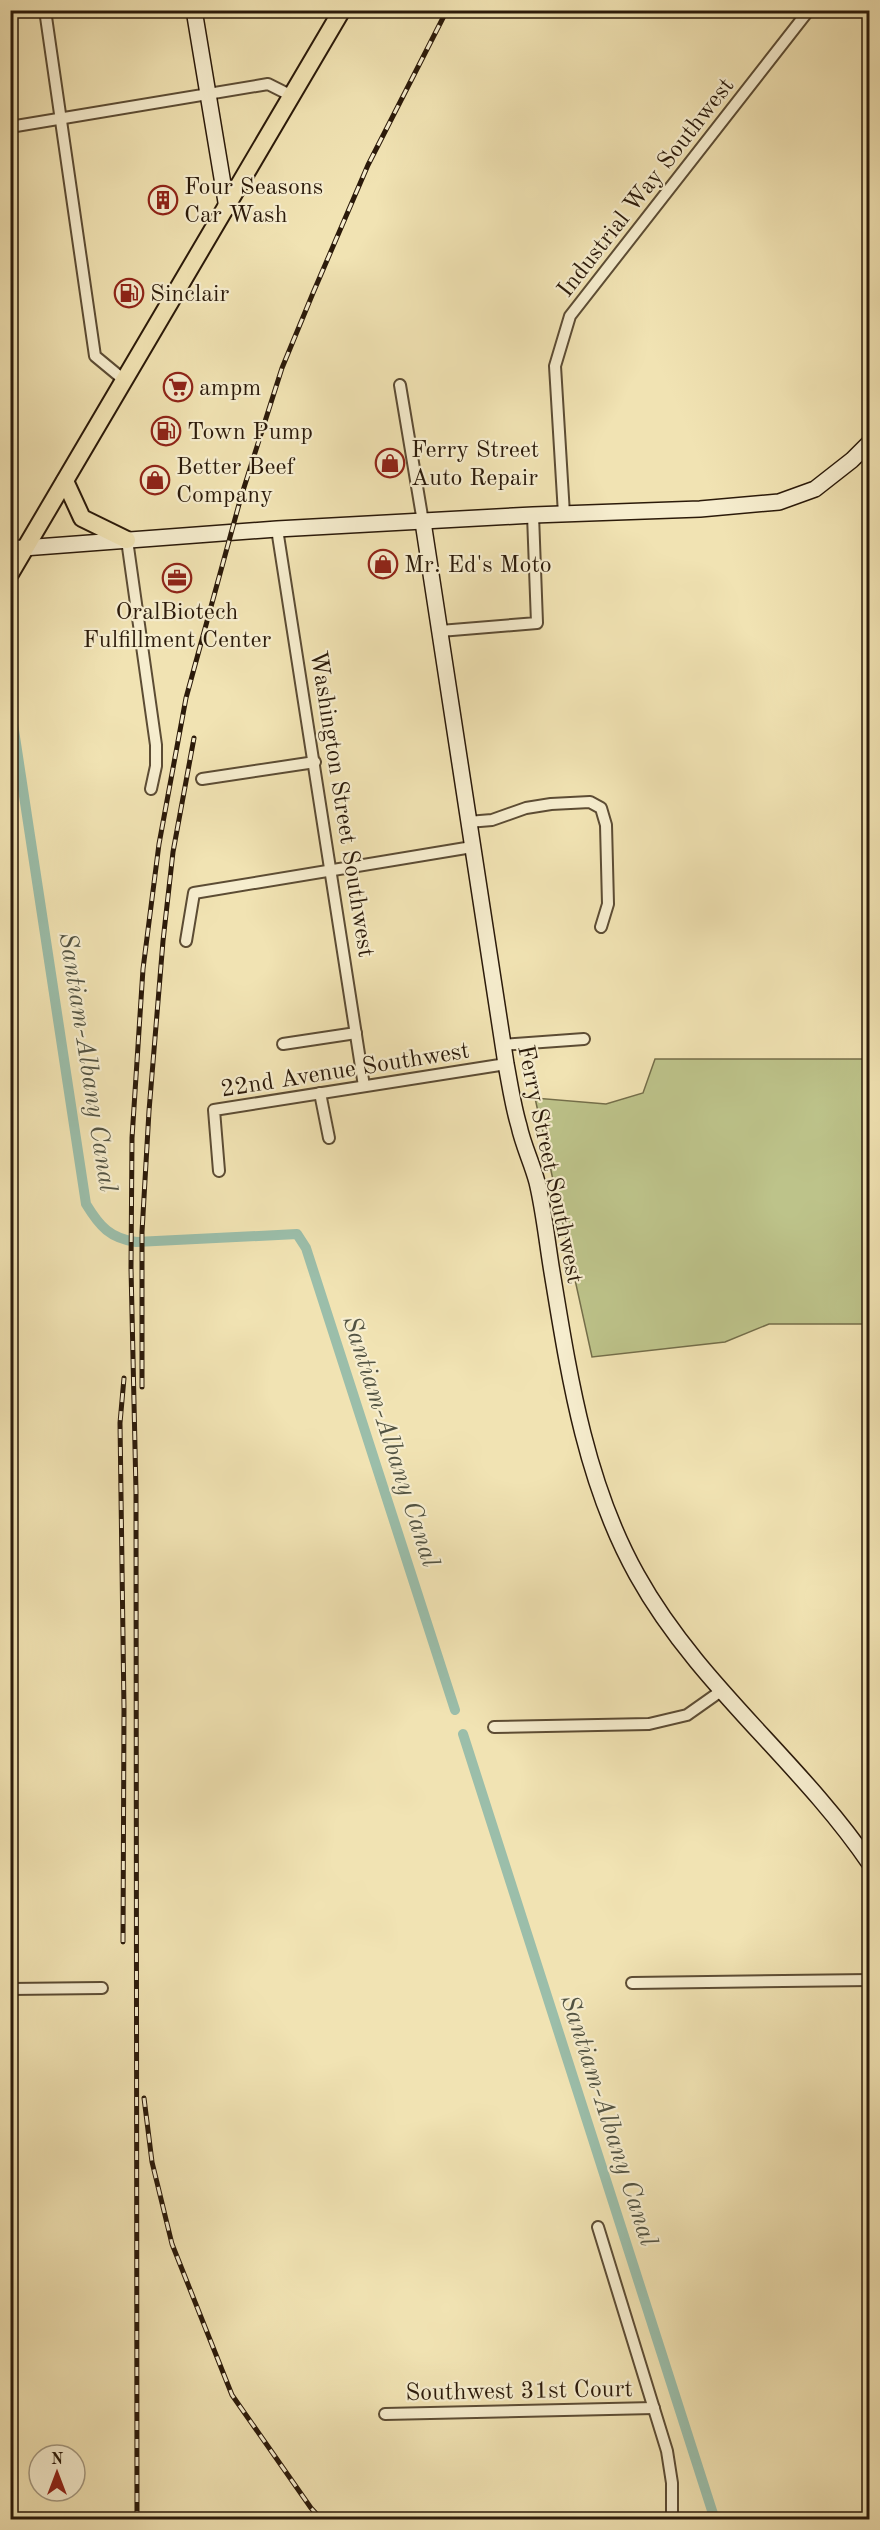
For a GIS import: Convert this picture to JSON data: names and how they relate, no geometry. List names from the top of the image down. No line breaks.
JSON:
{"streets":{"street":["Industrial Way Southwest","Washington Street Southwest","22nd Avenue Southwest","Ferry Street Southwest","Southwest 31st Court"]},"crossings":[["Washington Street Southwest","22nd Avenue Southwest"],["22nd Avenue Southwest","Ferry Street Southwest"]],"water":["Santiam-Albany Canal"],"places":{"building":["Four Seasons Car Wash"],"fuel station":["Sinclair","Town Pump"],"supermarket":["ampm"],"shop":["Ferry Street Auto Repair","Better Beef Company","Mr. Ed's Moto"],"office":["OralBiotech Fulfillment Center"]},"north":"top"}
